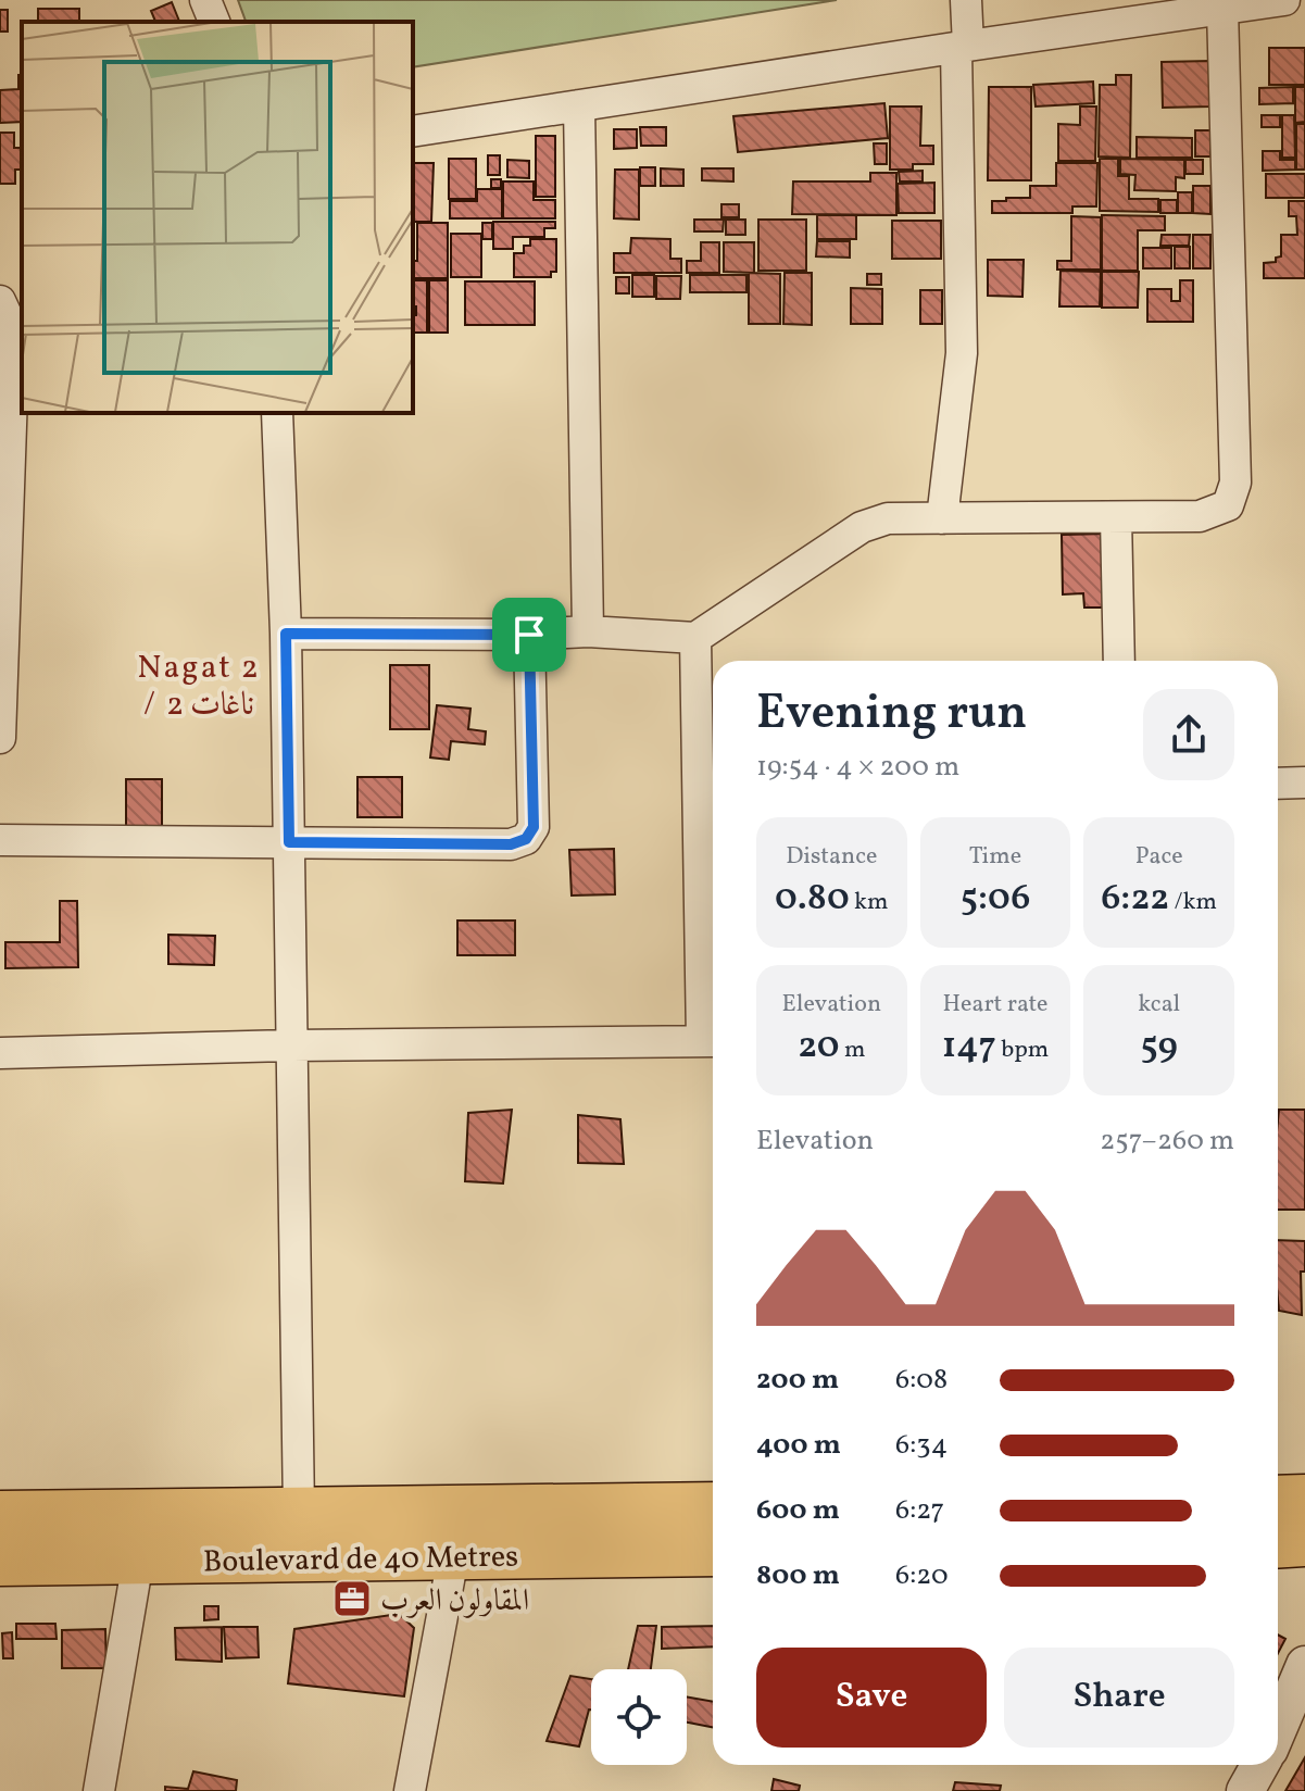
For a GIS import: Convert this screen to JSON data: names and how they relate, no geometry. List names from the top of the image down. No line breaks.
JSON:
{"streets":{"main road":["Boulevard de 40 Metres"]},"districts":["Nagat 2 / ناغات 2"],"places":{"office":["المقاولون العرب"]},"page":{"heading":["Evening run","19:54 · 4 × 200 m"],"stats":[["Distance","0.80 km"],["Time","5:06"],["Pace","6:22 /km"],["Elevation","20 m"],["Heart rate","147 bpm"],["kcal","59"]],"chart":["Elevation","257–260 m"],"list":[{"name":"200 m","note":"6:08"},{"name":"400 m","note":"6:34"},{"name":"600 m","note":"6:27"},{"name":"800 m","note":"6:20"}],"buttons":["Save","Share"]}}
